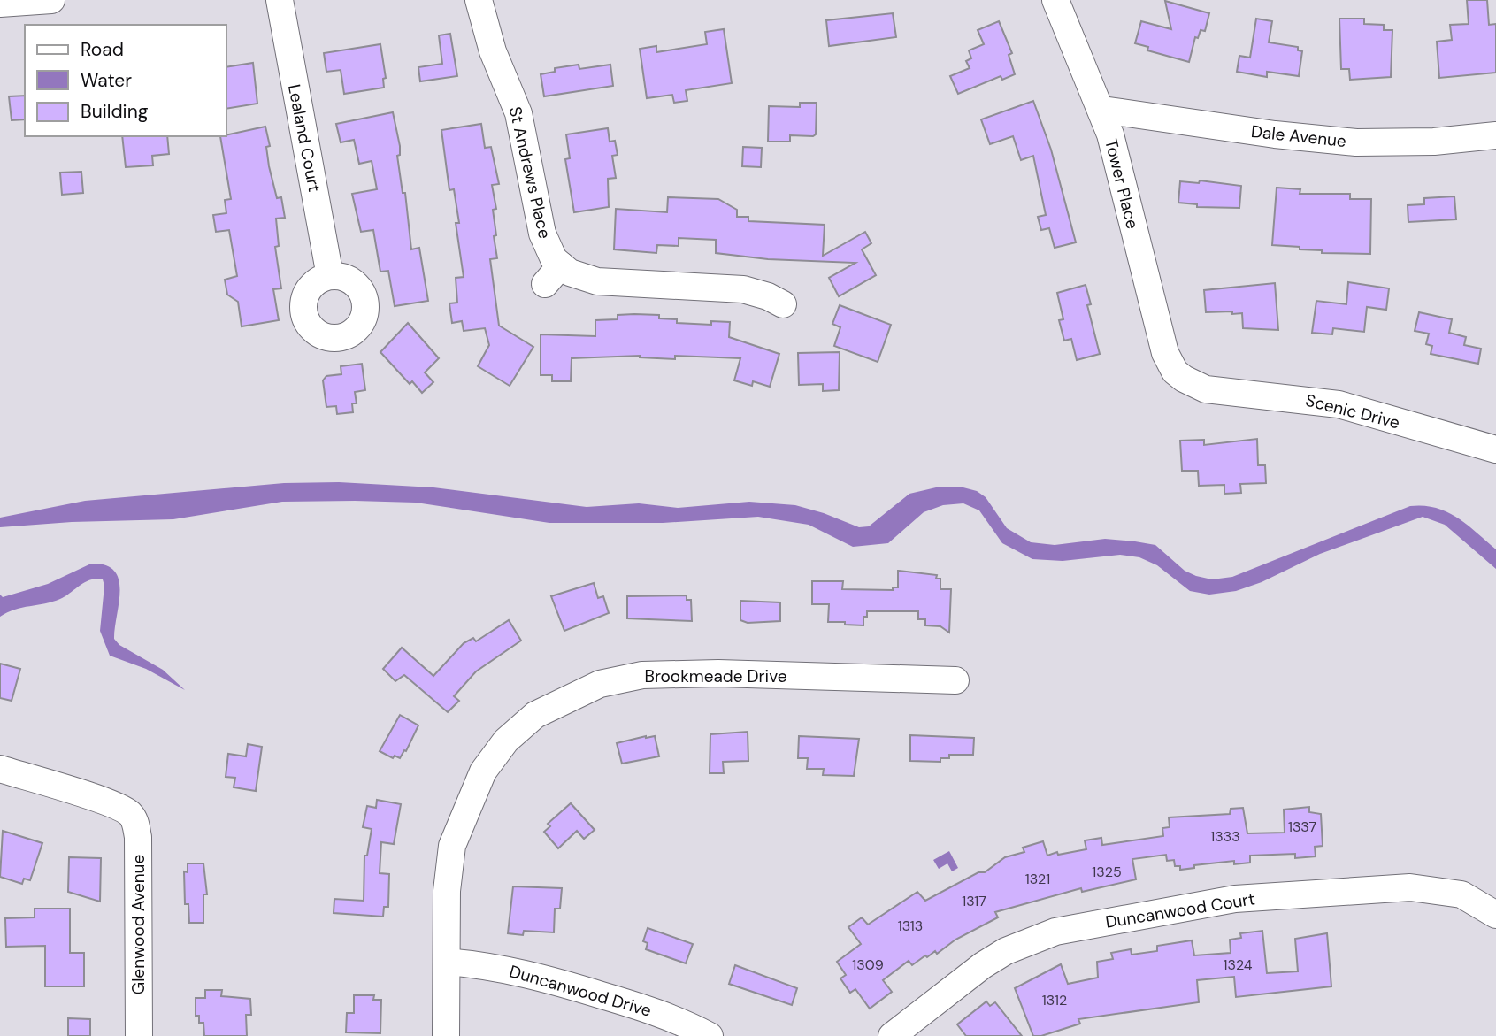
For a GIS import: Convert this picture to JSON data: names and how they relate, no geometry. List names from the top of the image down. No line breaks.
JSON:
{"streets":{"street":["Dale Avenue","Lealand Court","St Andrews Place","Tower Place","Scenic Drive","Brookmeade Drive","Duncanwood Court","Glenwood Avenue","Duncanwood Drive"]},"crossings":[["Dale Avenue","Tower Place"],["Tower Place","Scenic Drive"],["Brookmeade Drive","Duncanwood Drive"]],"house_numbers":["1337","1333","1325","1321","1317","1313","1309","1324","1312"],"legend":["Road","Water","Building"]}
